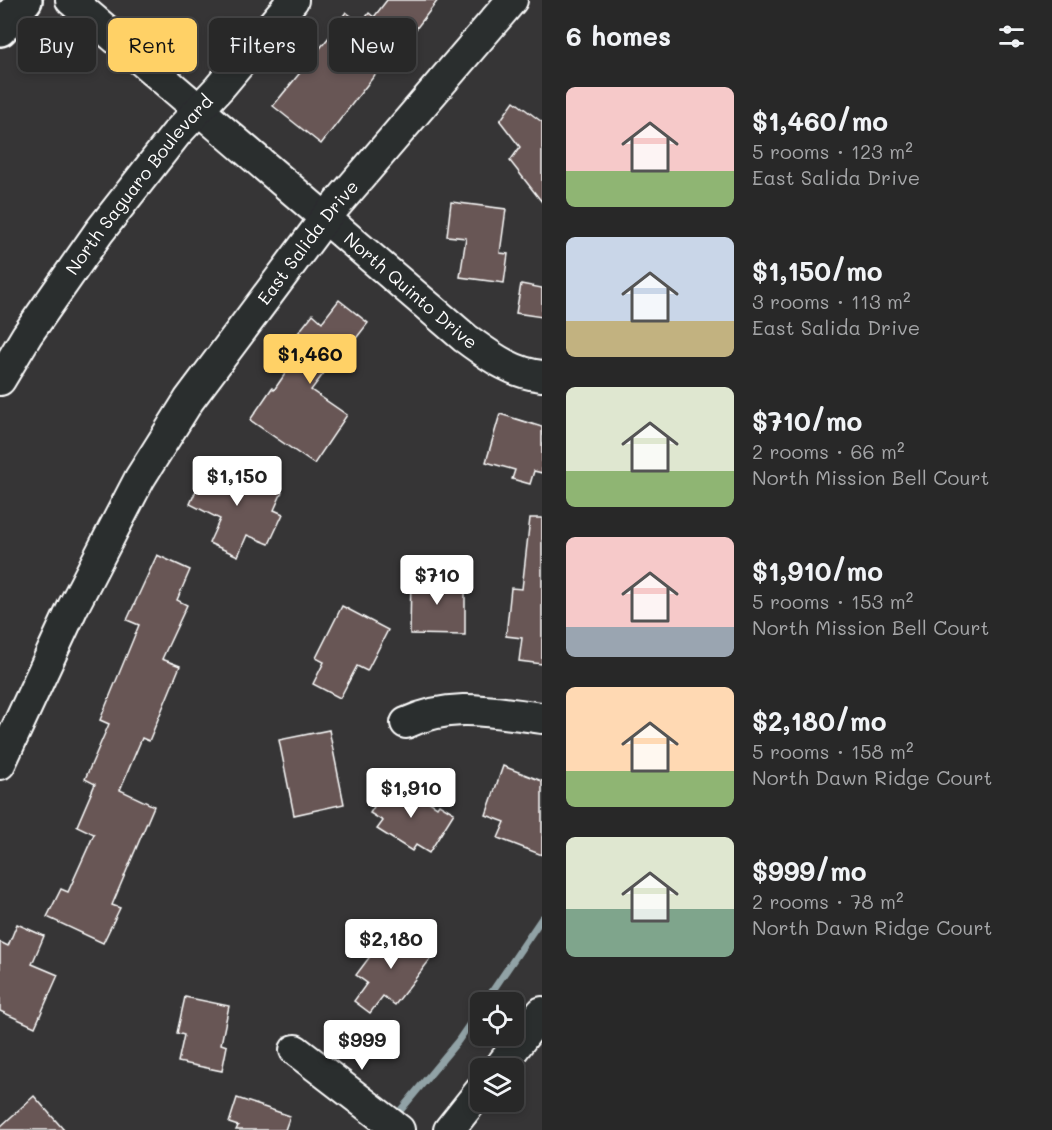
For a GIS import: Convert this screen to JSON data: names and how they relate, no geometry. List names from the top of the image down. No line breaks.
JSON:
{"streets":{"street":["North Saguaro Boulevard","East Salida Drive","North Quinto Drive"]},"crossings":[["North Saguaro Boulevard","North Quinto Drive"],["East Salida Drive","North Quinto Drive"]],"page":{"heading":"6 homes","chip":["Buy","Rent","Filters","New"],"list":[{"name":"$1,460/mo","note":"5 rooms · 123 m² · East Salida Drive"},{"name":"$1,150/mo","note":"3 rooms · 113 m² · East Salida Drive"},{"name":"$710/mo","note":"2 rooms · 66 m² · North Mission Bell Court"},{"name":"$1,910/mo","note":"5 rooms · 153 m² · North Mission Bell Court"},{"name":"$2,180/mo","note":"5 rooms · 158 m² · North Dawn Ridge Court"},{"name":"$999/mo","note":"2 rooms · 78 m² · North Dawn Ridge Court"}],"price":["$1,460","$1,150","$710","$1,910","$2,180","$999"]}}
